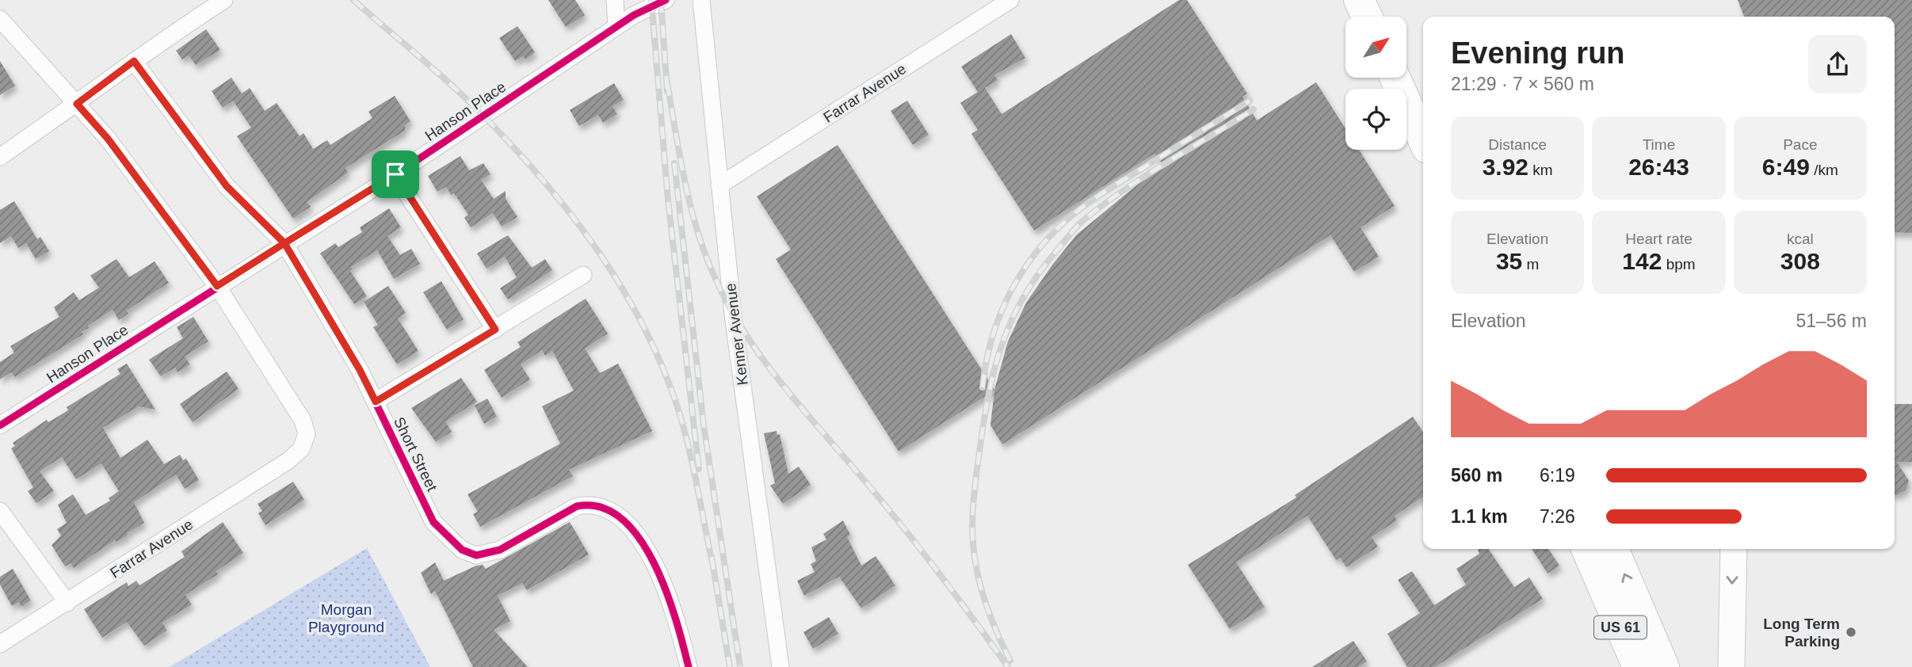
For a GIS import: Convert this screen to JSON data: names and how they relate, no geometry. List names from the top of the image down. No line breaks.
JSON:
{"streets":{"highway":["US 61"],"street":["Farrar Avenue","Hanson Place","Kenner Avenue","Short Street"]},"crossings":[["Farrar Avenue","Hanson Place"],["Farrar Avenue","Kenner Avenue"],["Hanson Place","Short Street"]],"parks":["Morgan Playground"],"places":["Long Term Parking"],"north":"top right","page":{"heading":["Evening run","21:29 · 7 × 560 m"],"stats":[["Distance","3.92 km"],["Time","26:43"],["Pace","6:49 /km"],["Elevation","35 m"],["Heart rate","142 bpm"],["kcal","308"]],"chart":["Elevation","51–56 m"],"list":[{"name":"560 m","note":"6:19"},{"name":"1.1 km","note":"7:26"}]}}
